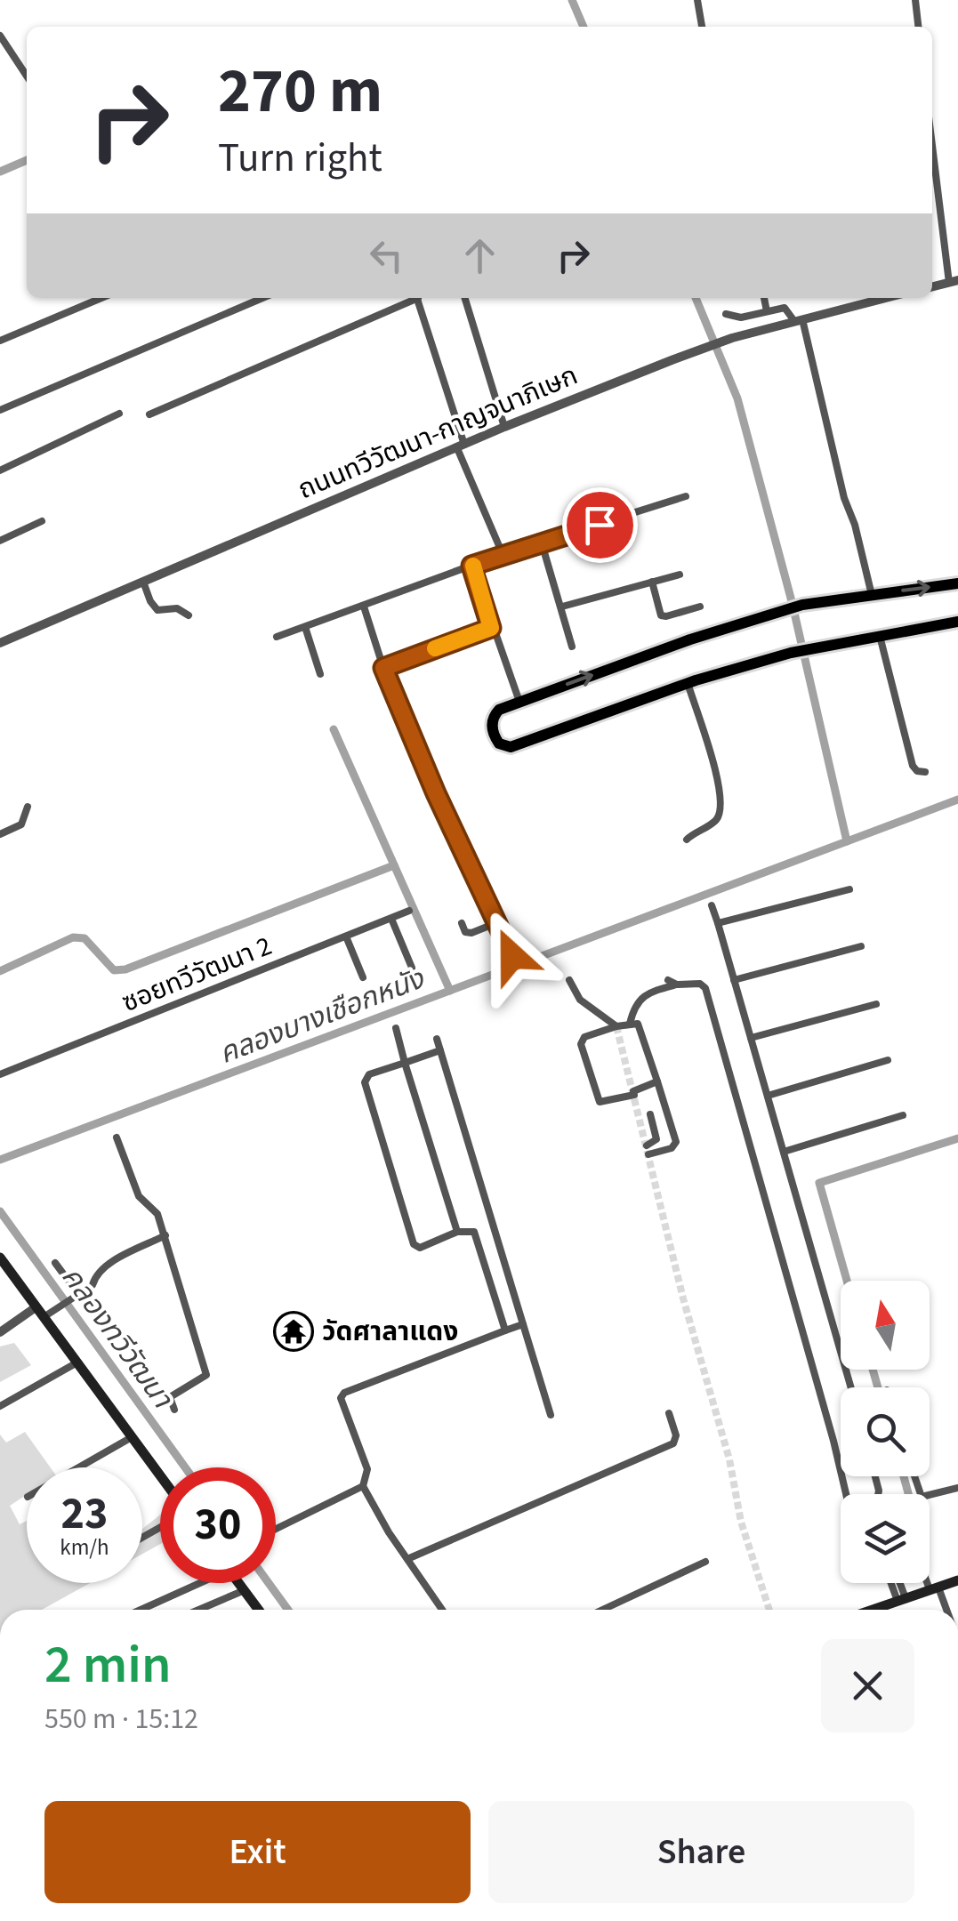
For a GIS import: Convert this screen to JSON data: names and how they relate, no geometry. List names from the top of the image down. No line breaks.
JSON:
{"streets":{"street":["ถนนทวีวัฒนา-กาญจนาภิเษก","ซอยทวีวัฒนา 2"]},"water":["คลองบางเชือกหนัง","คลองทวีวัฒนา"],"places":{"temple":["วัดศาลาแดง"]},"north":"top","page":{"turn":["270 m","Turn right"],"speed":"23 km/h","limit":"30","heading":["2 min","550 m · 15:12"],"buttons":["Exit","Share"]}}
